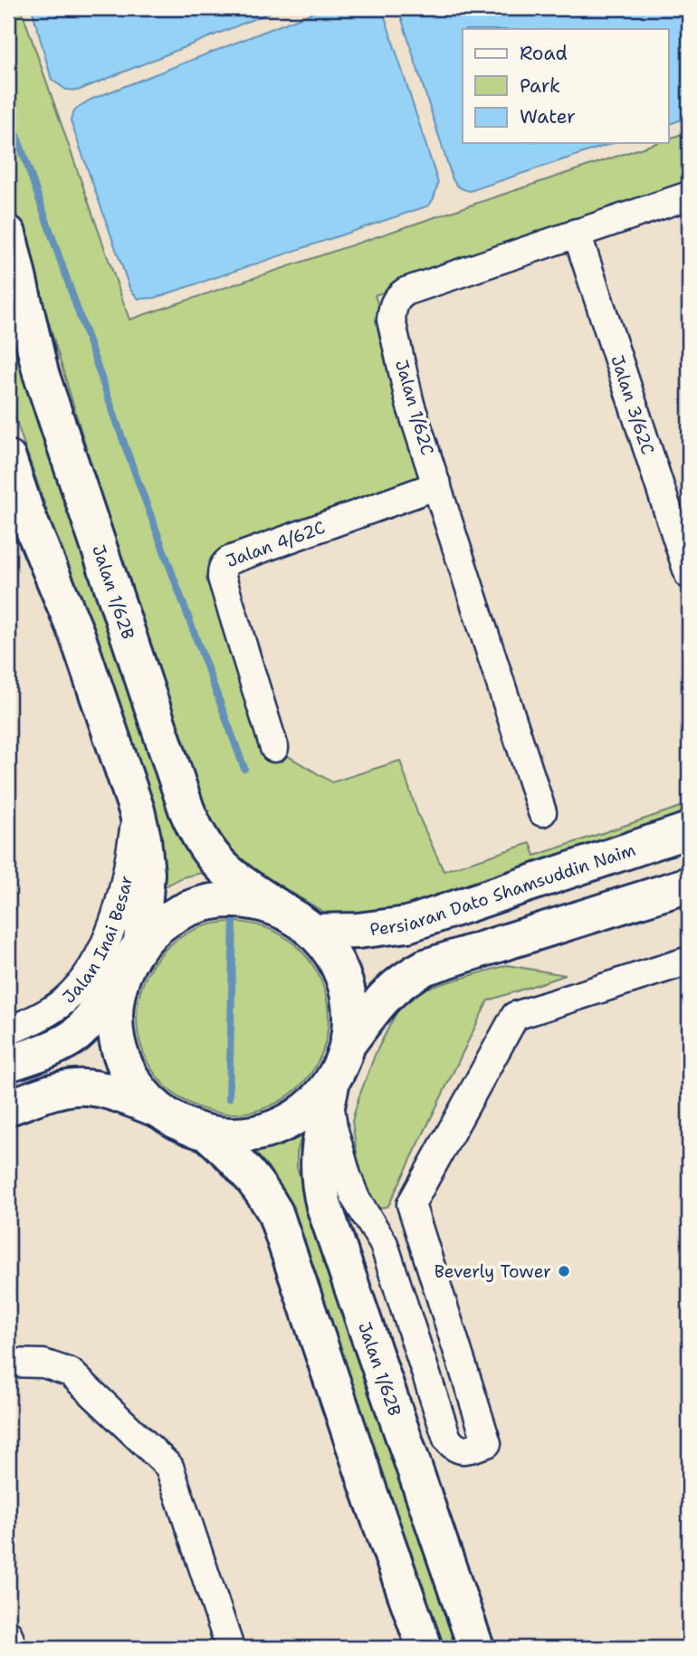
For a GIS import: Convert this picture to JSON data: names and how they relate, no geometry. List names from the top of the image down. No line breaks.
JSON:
{"streets":{"main road":["Jalan 1/62B","Persiaran Dato Shamsuddin Naim"],"street":["Jalan 3/62C","Jalan 1/62C","Jalan 4/62C","Jalan Inai Besar"]},"crossings":[["Jalan 3/62C","Jalan 1/62C"],["Jalan 1/62C","Jalan 4/62C"],["Jalan 1/62B","Persiaran Dato Shamsuddin Naim"]],"places":["Beverly Tower"],"legend":["Road","Park","Water"]}
